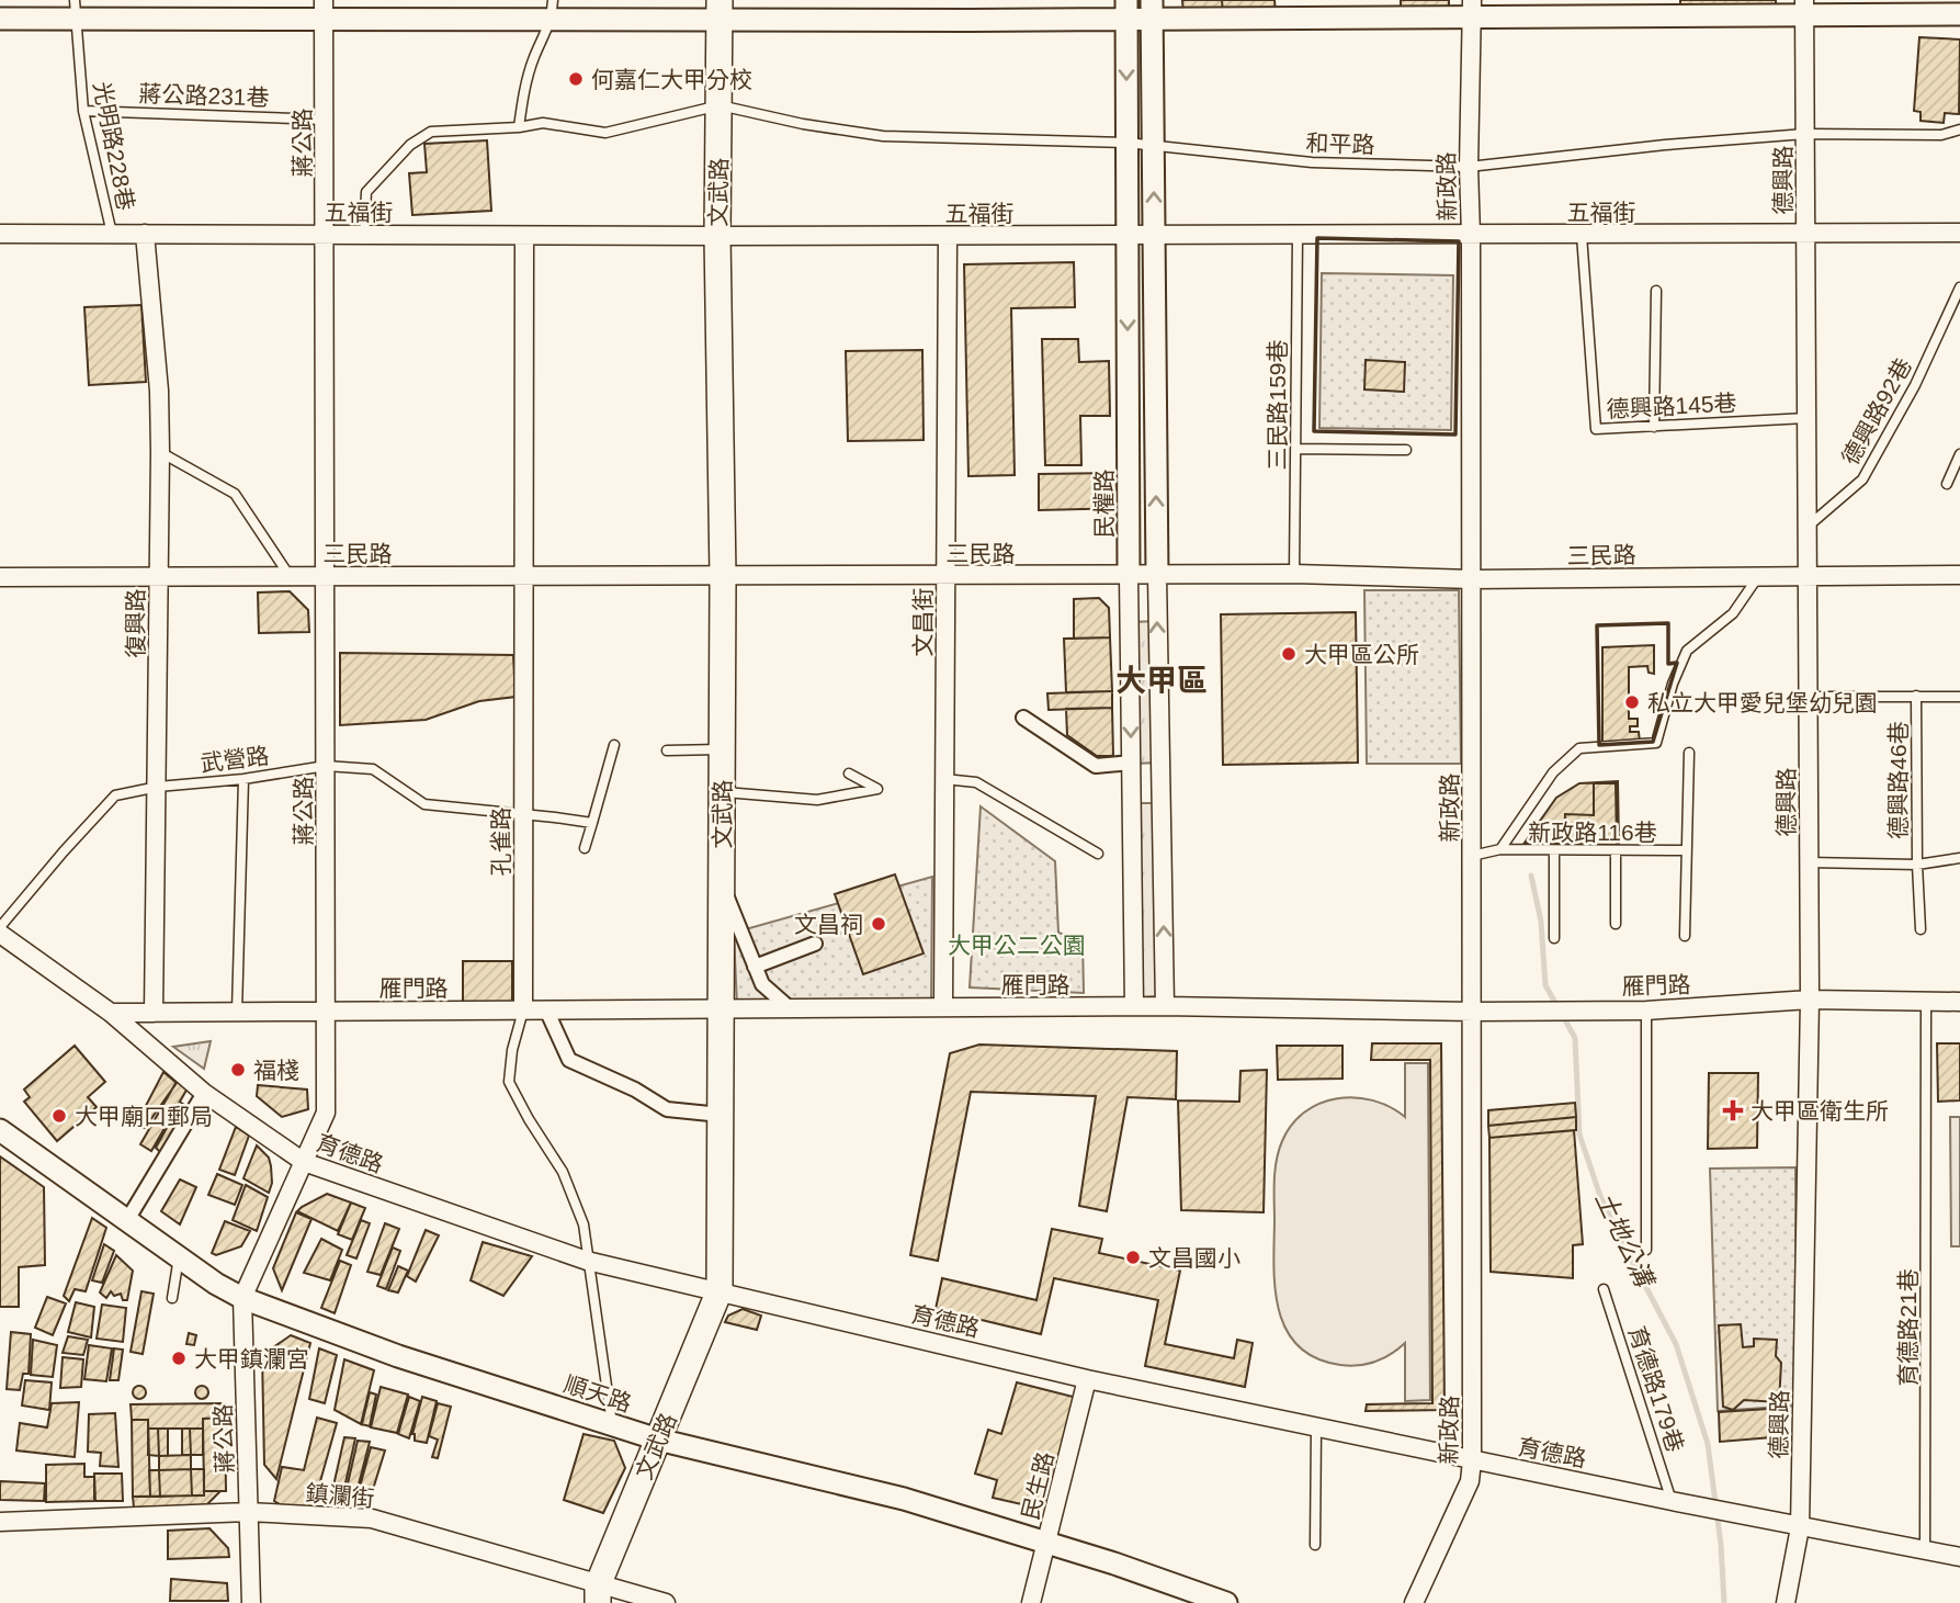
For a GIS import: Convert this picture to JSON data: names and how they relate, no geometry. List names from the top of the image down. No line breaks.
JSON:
{"streets":{"main road":["文武路"],"street":["蔣公路","德興路","新政路","五福街","民權路","三民路","文昌街","復興路","孔雀路","雁門路","育德路","順天路","民生路","鎮瀾街"],"lane":["蔣公路231巷","和平路","光明路228巷","三民路159巷","德興路145巷","德興路92巷","武營路","德興路46巷","新政路116巷","育德路21巷","育德路179巷"]},"crossings":[["蔣公路231巷","蔣公路"],["蔣公路231巷","光明路228巷"],["蔣公路","五福街"],["蔣公路","三民路"],["蔣公路","武營路"],["蔣公路","雁門路"],["蔣公路","育德路"],["蔣公路","順天路"],["蔣公路","鎮瀾街"],["和平路","德興路"],["和平路","新政路"],["和平路","文武路"],["和平路","民權路"],["光明路228巷","五福街"],["德興路","五福街"],["德興路","德興路145巷"],["德興路","德興路92巷"],["德興路","三民路"],["德興路","德興路46巷"],["德興路","雁門路"],["德興路","育德路"],["新政路","五福街"],["新政路","三民路"],["新政路","新政路116巷"],["新政路","雁門路"],["新政路","育德路"],["文武路","五福街"],["文武路","三民路"],["文武路","雁門路"],["文武路","育德路"],["文武路","順天路"],["文武路","鎮瀾街"],["五福街","三民路159巷"],["五福街","德興路145巷"],["五福街","民權路"],["五福街","文昌街"],["五福街","復興路"],["五福街","孔雀路"],["三民路159巷","三民路"],["民權路","三民路"],["民權路","雁門路"],["三民路","文昌街"],["三民路","復興路"],["三民路","新政路116巷"],["三民路","孔雀路"],["文昌街","雁門路"],["復興路","武營路"],["復興路","雁門路"],["武營路","孔雀路"],["孔雀路","雁門路"],["孔雀路","育德路"],["孔雀路","順天路"],["雁門路","育德路"],["雁門路","育德路21巷"],["育德路","育德路21巷"],["育德路","育德路179巷"],["育德路","民生路"],["順天路","民生路"]],"districts":["大甲區"],"water":["土地公溝"],"parks":["大甲公二公園"],"places":{"other":["何嘉仁大甲分校","大甲區公所","私立大甲愛兒堡幼兒園","文昌祠","福棧","大甲廟口郵局","文昌國小","大甲鎮瀾宮"],"health":["大甲區衛生所"]}}
